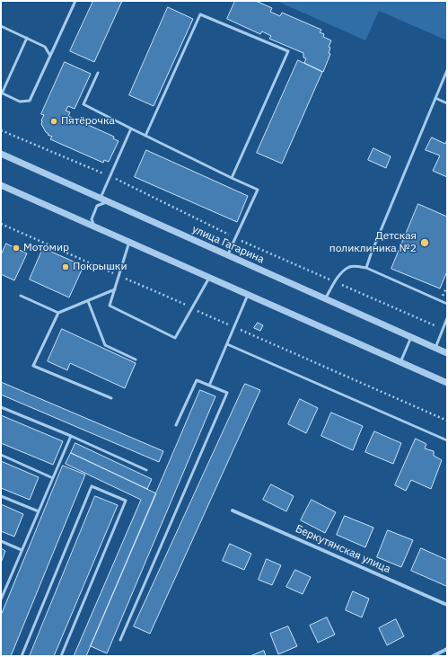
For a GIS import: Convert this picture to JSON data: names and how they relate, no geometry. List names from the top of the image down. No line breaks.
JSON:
{"streets":{"street":["улица Гагарина","Беркутянская улица"]},"places":["Пятёрочка","Детская поликлиника №2","Мотомир","Покрышки"]}
